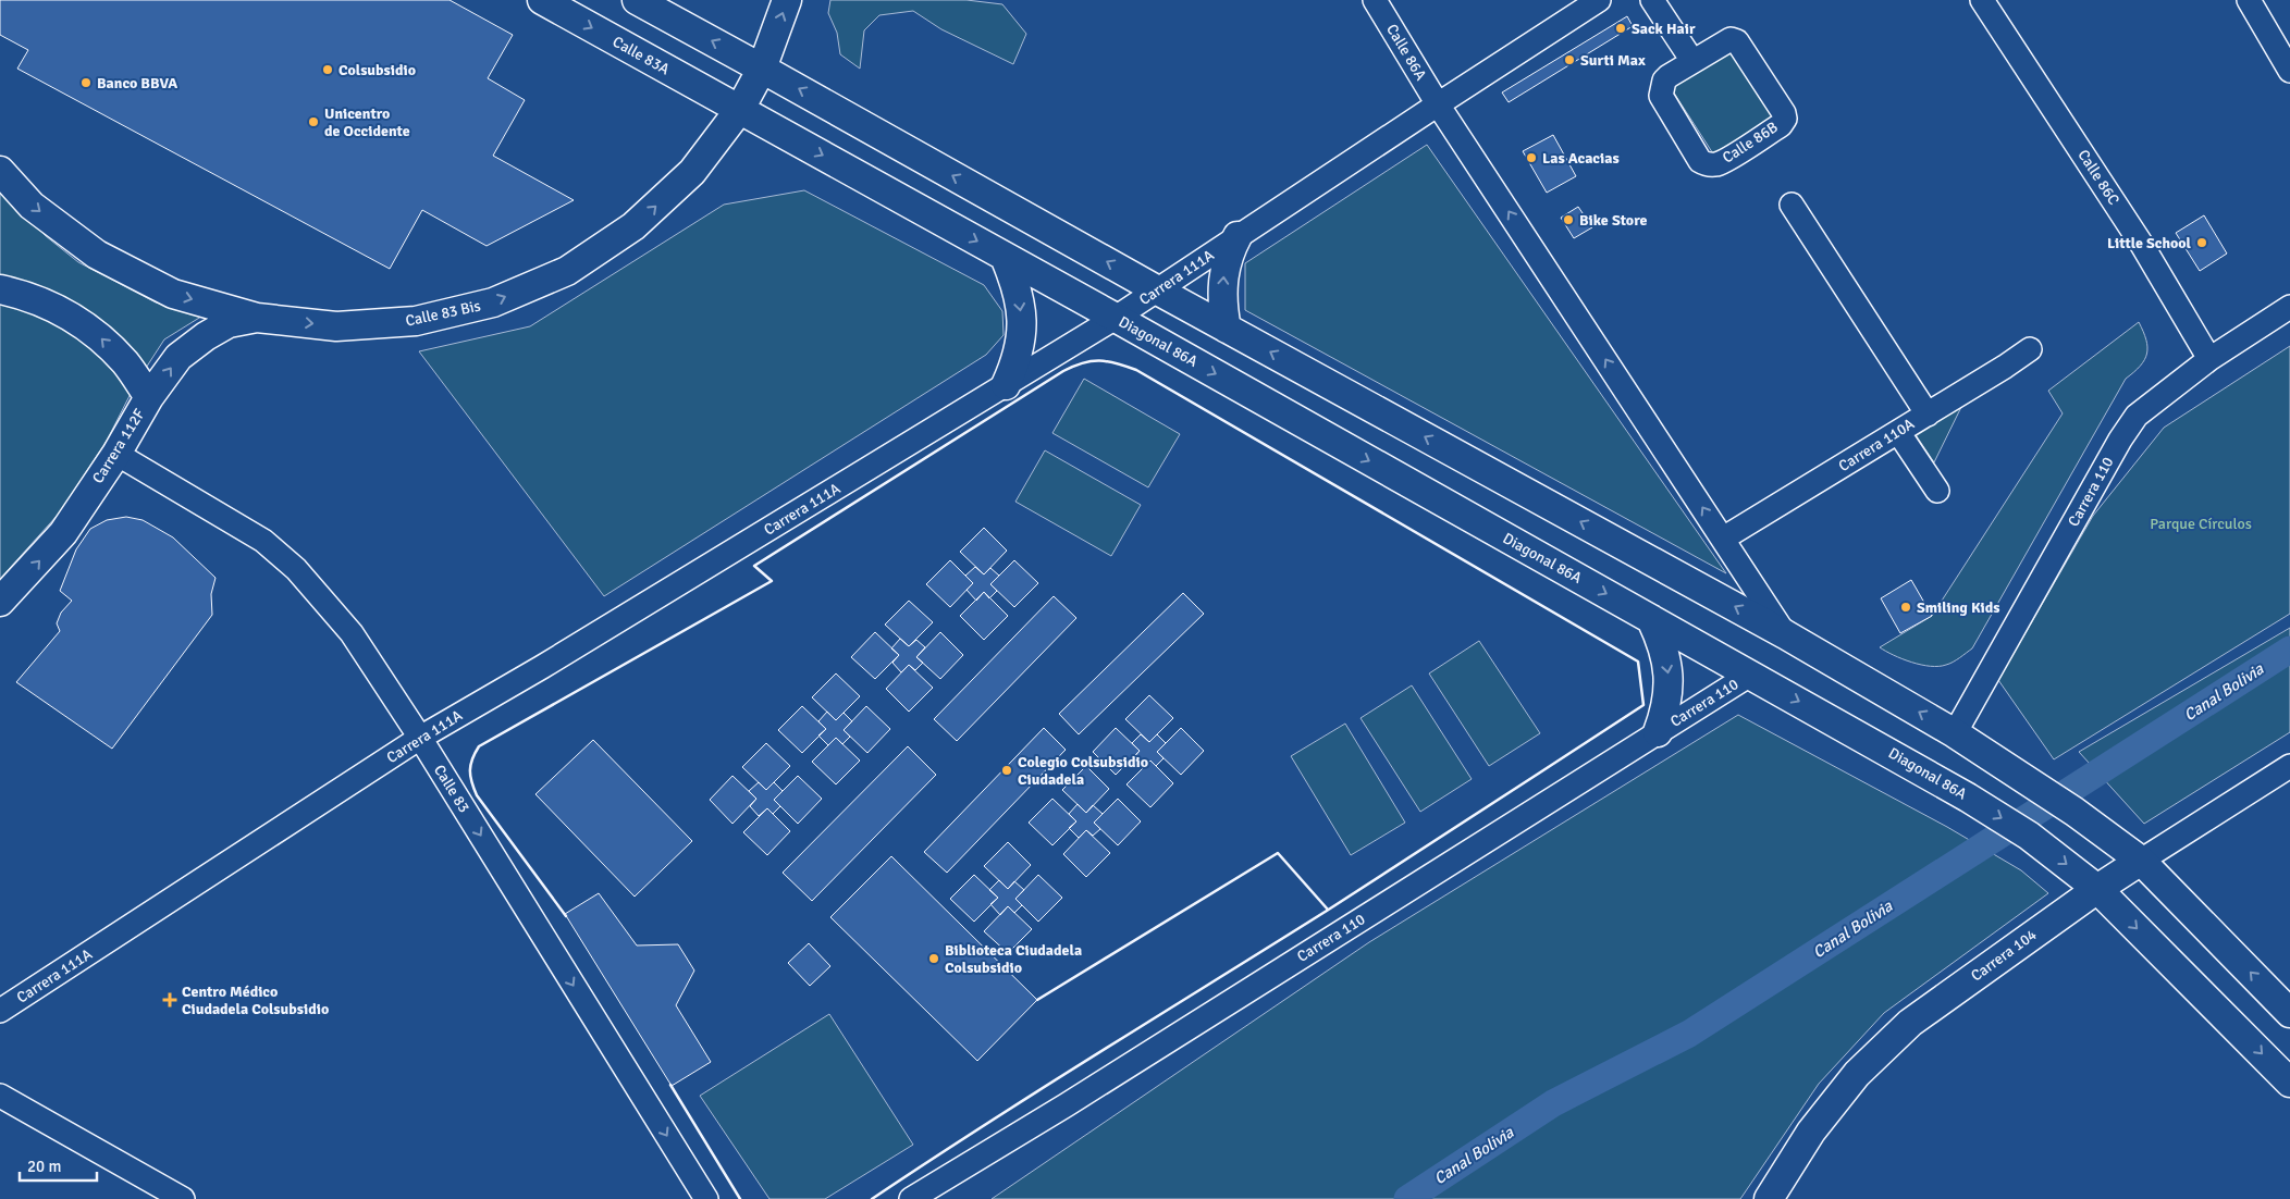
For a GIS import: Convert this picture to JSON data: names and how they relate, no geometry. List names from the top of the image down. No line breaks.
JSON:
{"streets":{"street":["Calle 86A","Calle 83A","Calle 86B","Calle 86C","Carrera 111A","Calle 83 Bis","Diagonal 86A","Carrera 110A","Carrera 112F","Carrera 110","Calle 83","Carrera 104"]},"crossings":[["Calle 86A","Carrera 111A"],["Calle 83A","Calle 83 Bis"],["Calle 83A","Diagonal 86A"],["Calle 86C","Carrera 110"],["Carrera 111A","Diagonal 86A"],["Carrera 111A","Calle 83"],["Calle 83 Bis","Diagonal 86A"],["Calle 83 Bis","Carrera 112F"],["Diagonal 86A","Carrera 110"],["Diagonal 86A","Carrera 104"],["Carrera 112F","Calle 83"]],"one_way":["Calle 83A","Calle 83 Bis","Carrera 112F","Calle 83"],"water":["Canal Bolivia"],"parks":["Parque Círculos"],"places":{"other":["Sack Hair","Surti Max","Colsubsidio","Banco BBVA","Unicentro de Occidente","Las Acacias","Bike Store","Little School","Smiling Kids","Colegio Colsubsidio Ciudadela","Biblioteca Ciudadela Colsubsidio"],"health":["Centro Médico Ciudadela Colsubsidio"]},"scale_bar":"20 m"}
